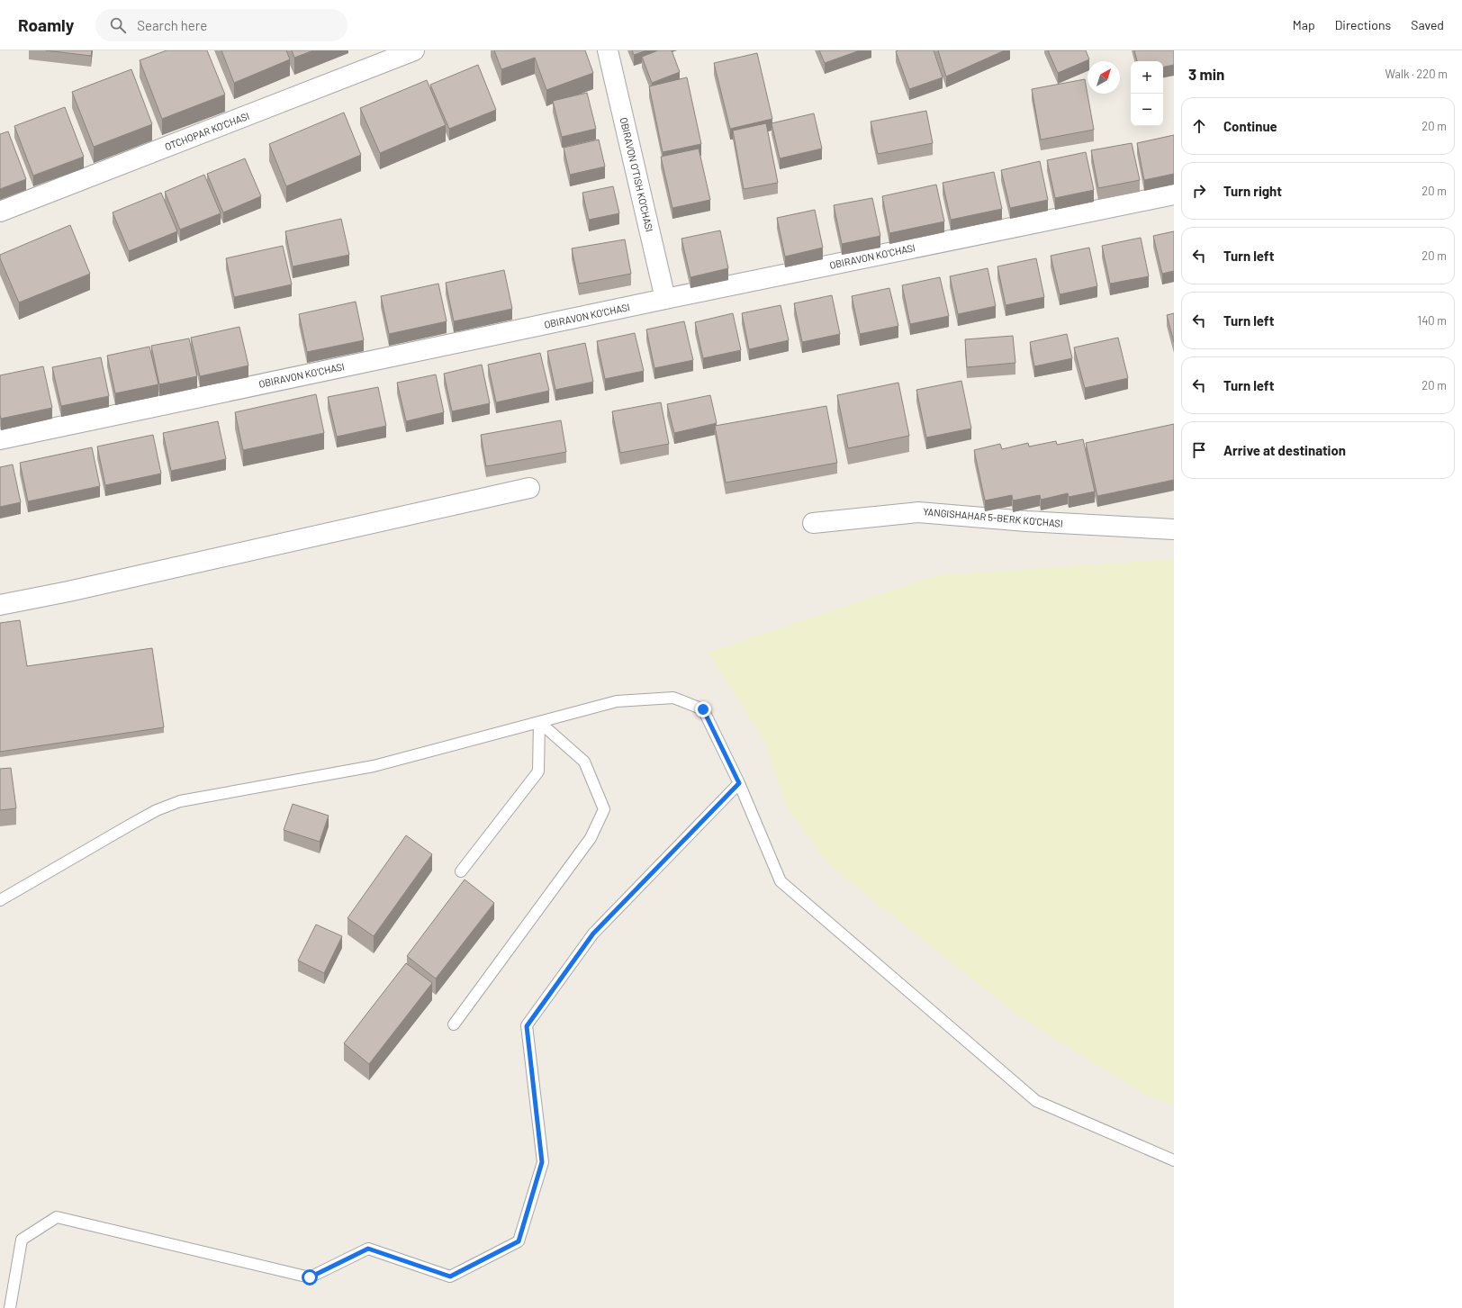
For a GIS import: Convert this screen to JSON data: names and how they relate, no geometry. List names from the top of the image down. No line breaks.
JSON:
{"streets":{"street":["OTCHOPAR KO'CHASI","OBIRAVON O'TISH KO'CHASI","OBIRAVON KO'CHASI","YANGISHAHAR 5-BERK KO'CHASI"]},"crossings":[["OBIRAVON O'TISH KO'CHASI","OBIRAVON KO'CHASI"]],"north":"top right","page":{"header":"Roamly","search":"Search here","nav":["Map","Directions","Saved"],"heading":["3 min","Walk · 220 m"],"map_buttons":["+","−"],"list":[["Continue","20 m"],["Turn right","20 m"],["Turn left","20 m"],["Turn left","140 m"],["Turn left","20 m"],"Arrive at destination"]}}
